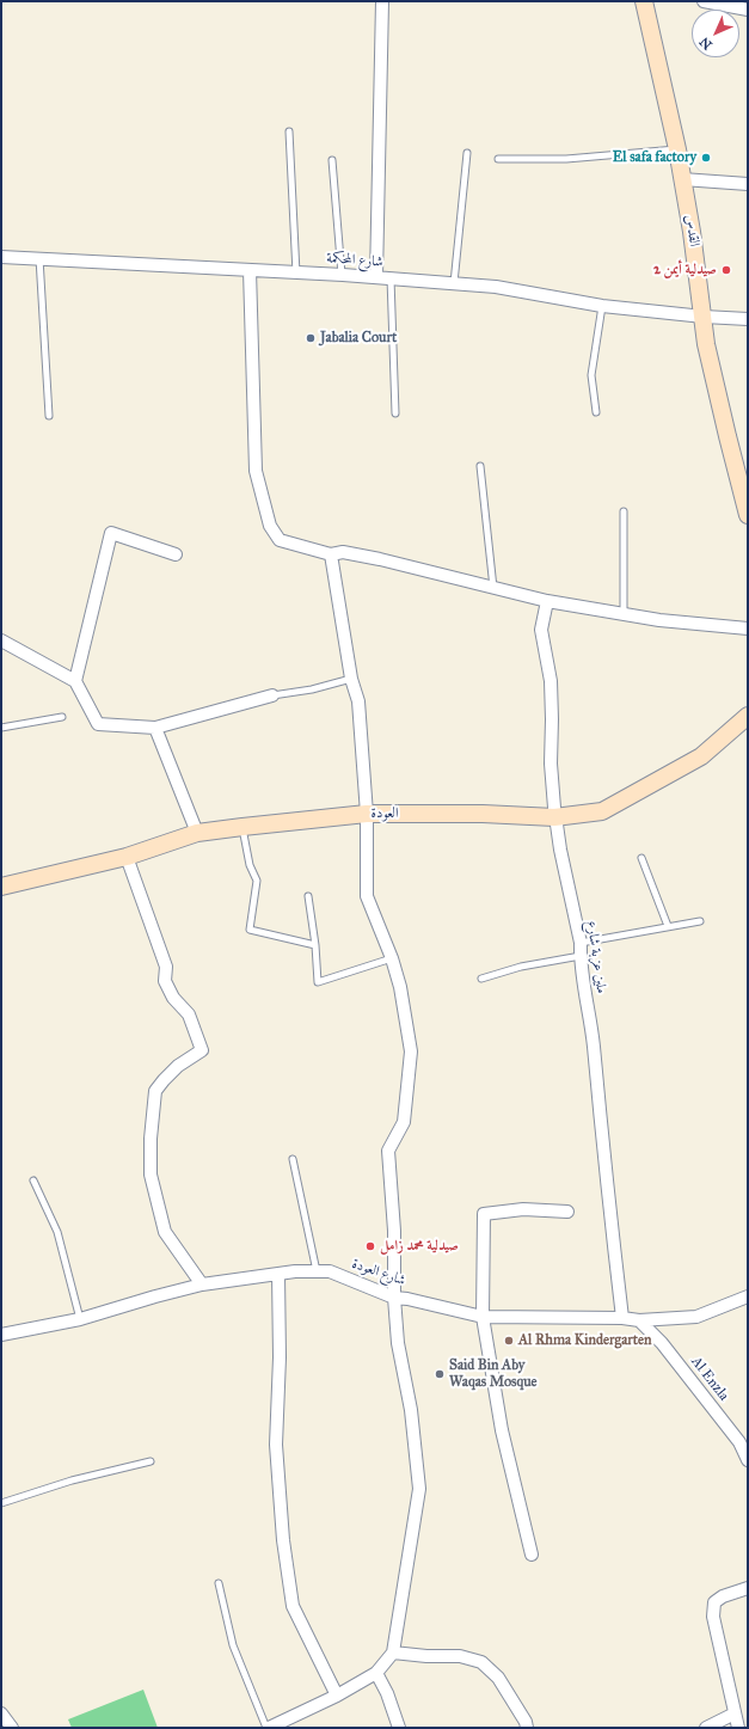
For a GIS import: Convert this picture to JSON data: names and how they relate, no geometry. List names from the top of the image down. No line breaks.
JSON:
{"streets":{"main road":["القدس","العودة"],"street":["شارع المحكمة","ملين عزبة شارع","شارع العودة","Al Enzla"]},"crossings":[["القدس","شارع المحكمة"],["العودة","ملين عزبة شارع"],["ملين عزبة شارع","شارع العودة"],["شارع العودة","Al Enzla"]],"places":["El safa factory","صيدلية أيمن 2","Jabalia Court","صيدلية محمد زامل","Al Rhma Kindergarten","Said Bin Aby Waqas Mosque"],"north":"bottom left"}
